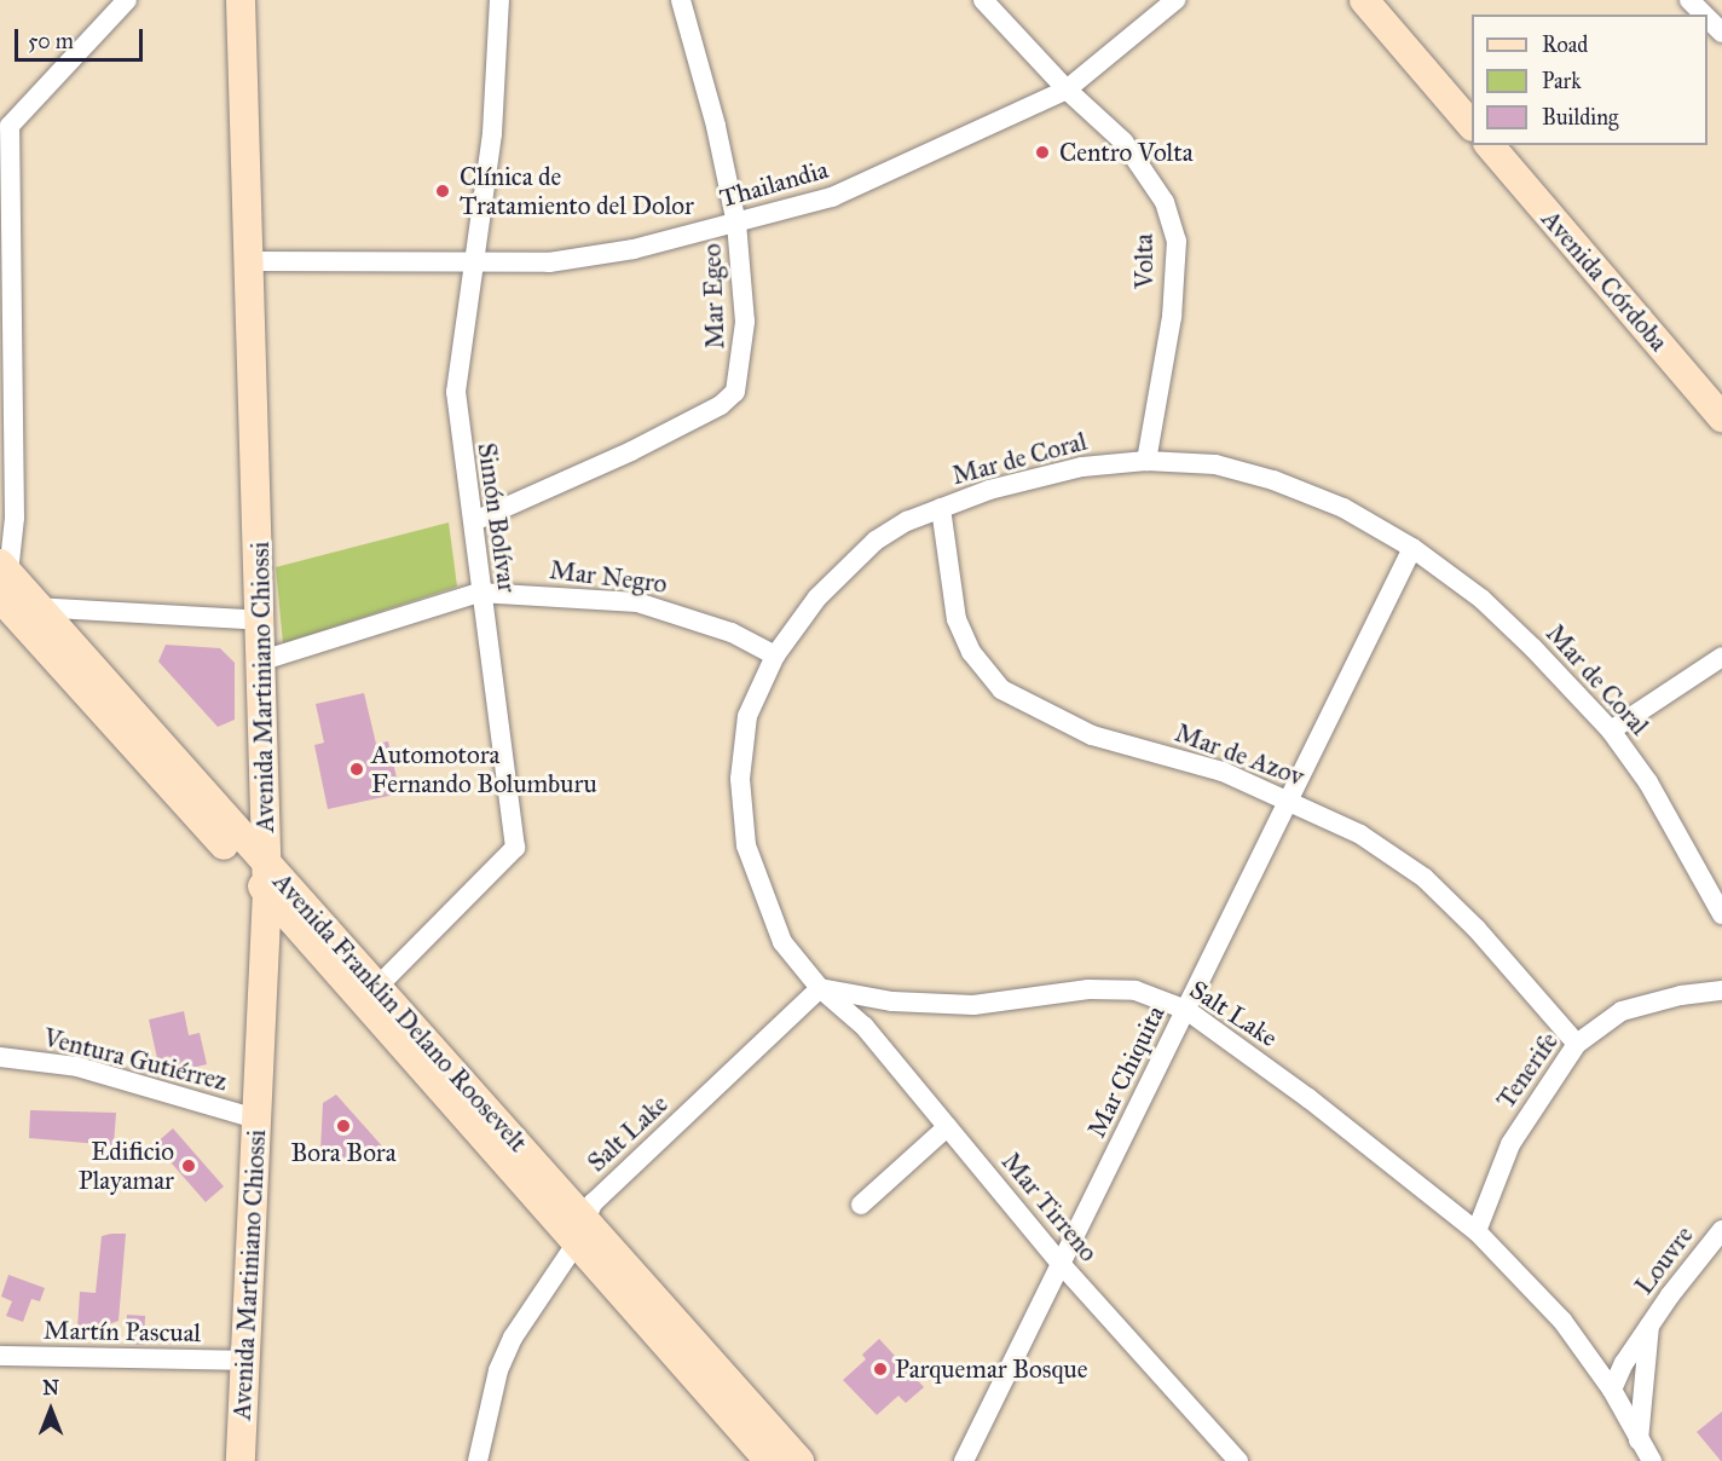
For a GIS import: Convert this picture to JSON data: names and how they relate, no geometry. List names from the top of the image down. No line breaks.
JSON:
{"streets":{"main road":["Avenida Córdoba","Avenida Martiniano Chiossi","Avenida Franklin Delano Roosevelt"],"street":["Thailandia","Volta","Mar Egeo","Mar de Coral","Simón Bolívar","Mar Negro","Mar de Azov","Salt Lake","Ventura Gutiérrez","Tenerife","Mar Chiquita","Mar Tirreno","Louvre","Martín Pascual"]},"crossings":[["Thailandia","Volta"],["Thailandia","Mar Egeo"],["Thailandia","Simón Bolívar"],["Thailandia","Avenida Martiniano Chiossi"],["Volta","Mar de Coral"],["Mar Egeo","Simón Bolívar"],["Mar de Coral","Mar Negro"],["Mar de Coral","Mar de Azov"],["Mar de Coral","Salt Lake"],["Mar de Coral","Mar Chiquita"],["Mar de Coral","Mar Tirreno"],["Simón Bolívar","Mar Negro"],["Simón Bolívar","Avenida Franklin Delano Roosevelt"],["Mar Negro","Avenida Martiniano Chiossi"],["Avenida Martiniano Chiossi","Avenida Franklin Delano Roosevelt"],["Avenida Martiniano Chiossi","Ventura Gutiérrez"],["Avenida Martiniano Chiossi","Martín Pascual"],["Mar de Azov","Tenerife"],["Mar de Azov","Mar Chiquita"],["Avenida Franklin Delano Roosevelt","Salt Lake"],["Salt Lake","Tenerife"],["Salt Lake","Mar Chiquita"],["Salt Lake","Mar Tirreno"],["Salt Lake","Louvre"],["Mar Chiquita","Mar Tirreno"]],"places":["Centro Volta","Clínica de Tratamiento del Dolor","Automotora Fernando Bolumburu","Bora Bora","Edificio Playamar","Parquemar Bosque"],"legend":["Road","Park","Building"],"scale_bar":"50 m","north":"top"}
